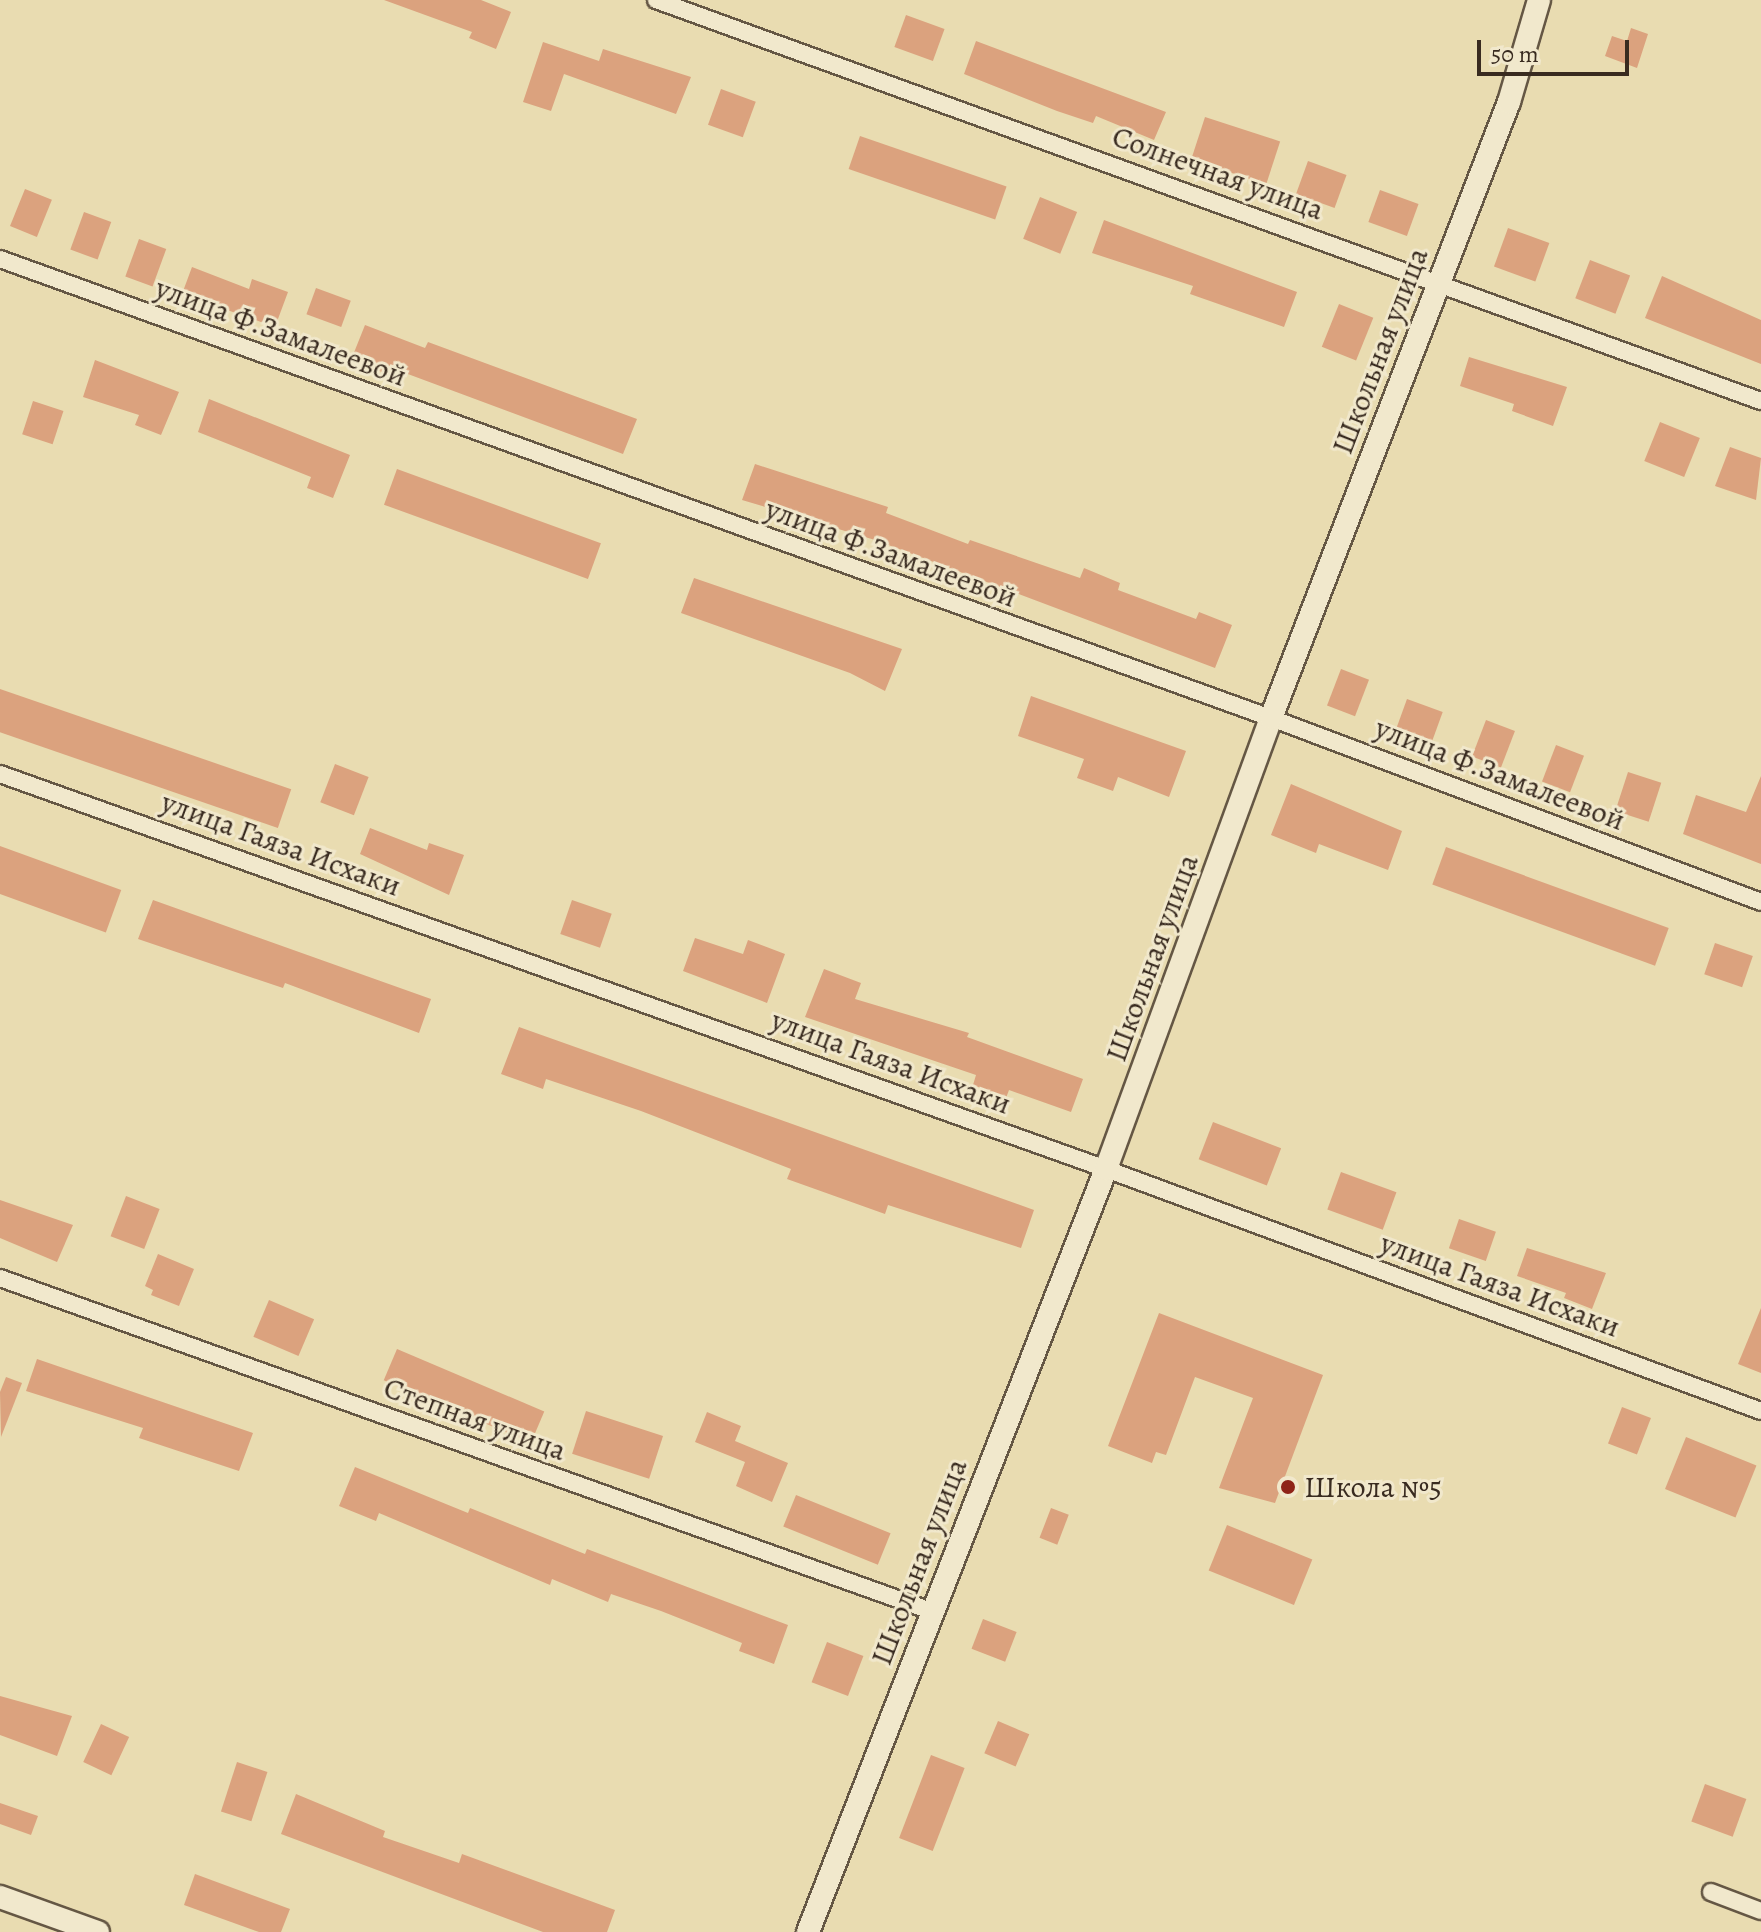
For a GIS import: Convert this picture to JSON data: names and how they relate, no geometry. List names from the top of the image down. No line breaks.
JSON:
{"streets":{"street":["Солнечная улица","улица Ф.Замалеевой","Школьная улица","улица Гаяза Исхаки","Степная улица"]},"crossings":[["Солнечная улица","Школьная улица"],["улица Ф.Замалеевой","Школьная улица"],["Школьная улица","улица Гаяза Исхаки"],["Школьная улица","Степная улица"]],"places":["Школа №5"],"scale_bar":"50 m"}
